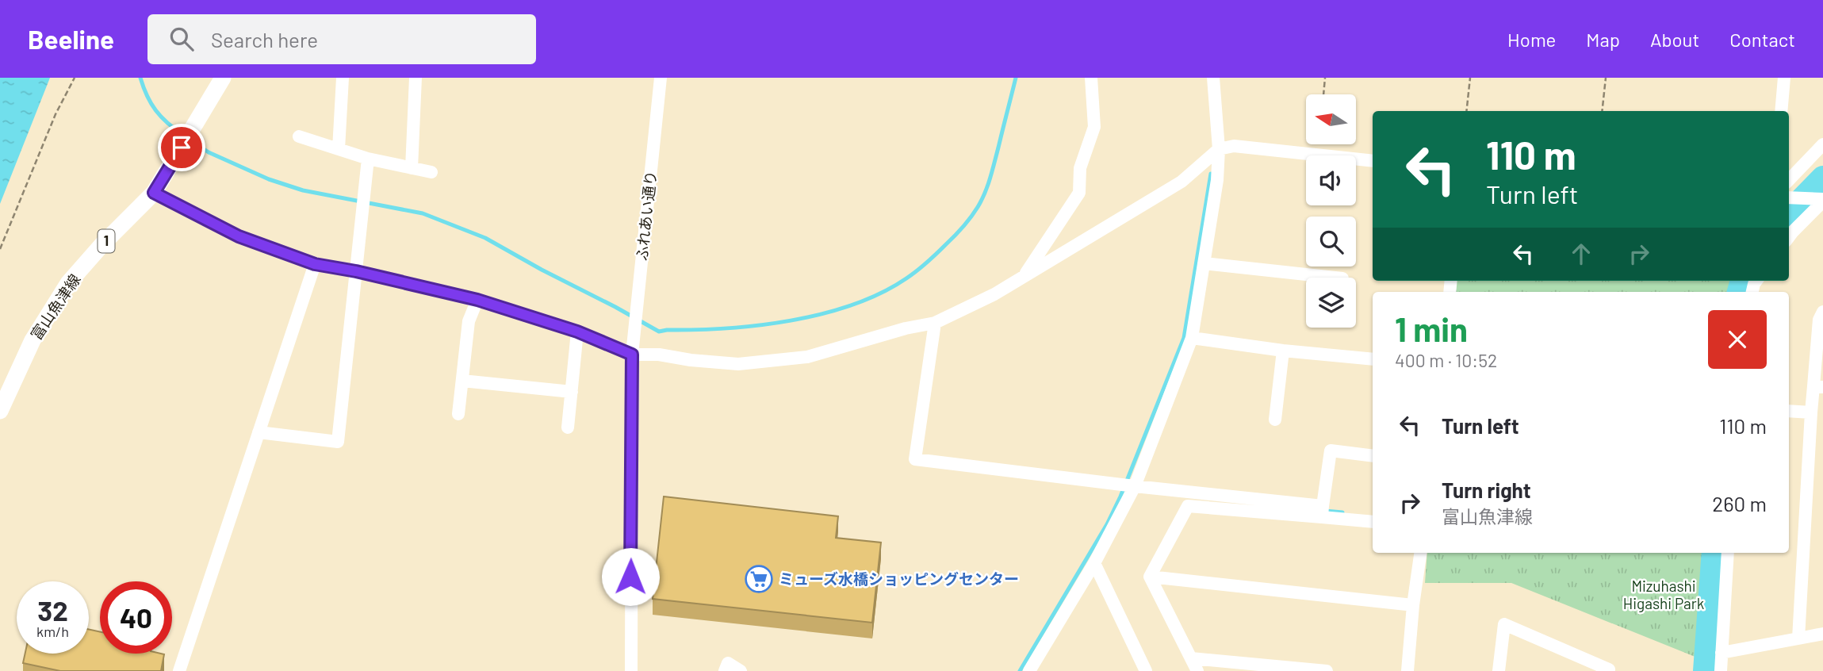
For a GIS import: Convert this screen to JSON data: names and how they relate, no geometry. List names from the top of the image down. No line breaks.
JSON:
{"streets":{"main road":["1","富山魚津線"],"street":["ふれあい通り"]},"parks":["Mizuhashi Higashi Park"],"places":{"supermarket":["ミューズ水橋ショッピングセンター"]},"north":"left","page":{"header":"Beeline","search":"Search here","nav":["Home","Map","About","Contact"],"turn":["110 m","Turn left"],"heading":["1 min","400 m · 10:52"],"list":[{"name":"Turn left","value":"110 m"},{"name":"Turn right","note":"富山魚津線","value":"260 m"}],"speed":"32 km/h","limit":"40"}}
